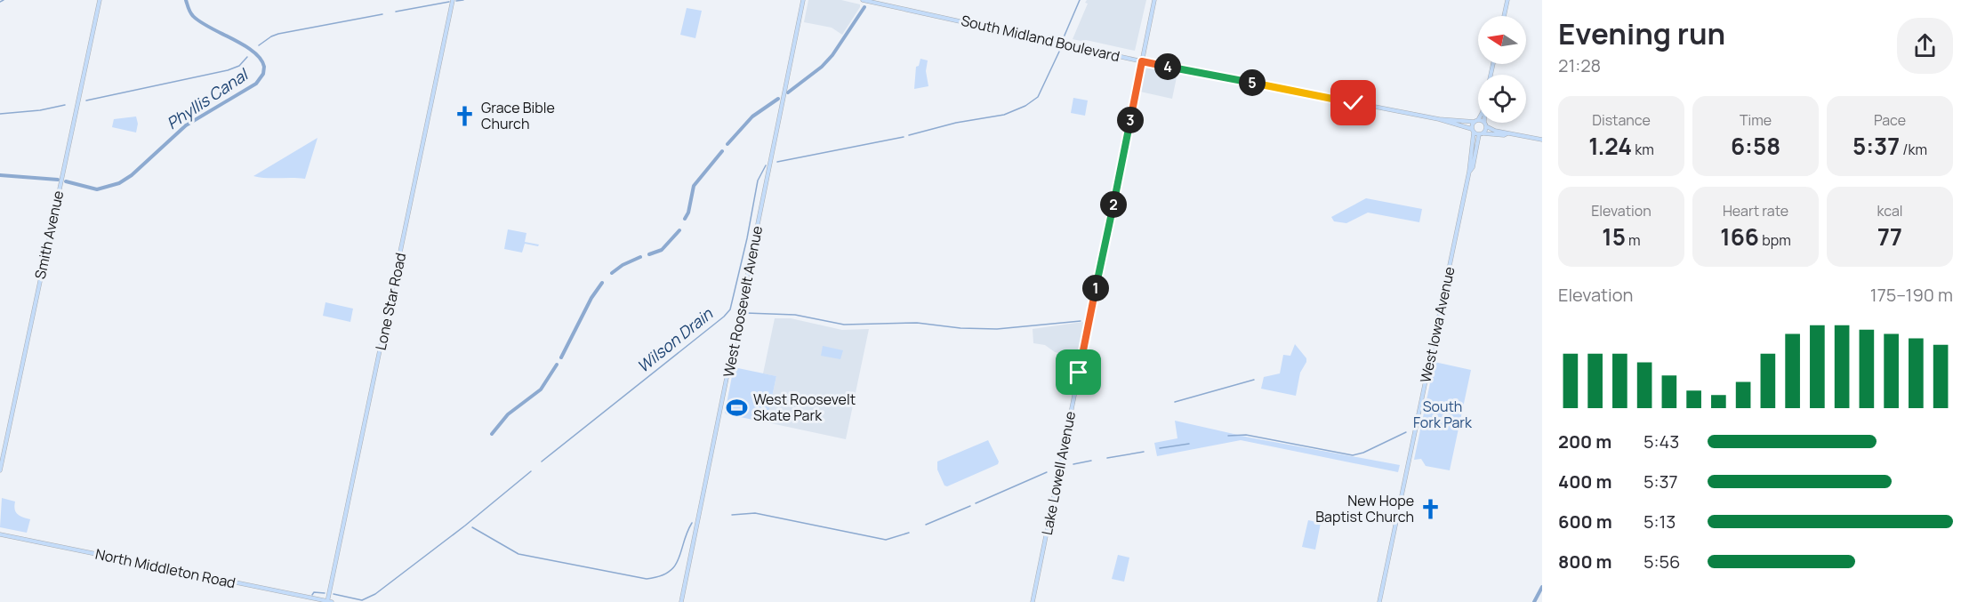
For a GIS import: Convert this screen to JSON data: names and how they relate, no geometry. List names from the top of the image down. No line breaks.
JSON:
{"streets":{"main road":["South Midland Boulevard","Smith Avenue","Lone Star Road","West Roosevelt Avenue","West Iowa Avenue","Lake Lowell Avenue","North Middleton Road"]},"crossings":[["South Midland Boulevard","West Iowa Avenue"],["South Midland Boulevard","Lake Lowell Avenue"],["Lone Star Road","North Middleton Road"]],"water":["Phyllis Canal","Wilson Drain"],"parks":["South Fork Park"],"places":{"church":["Grace Bible Church","New Hope Baptist Church"],"sports":["West Roosevelt Skate Park"]},"north":"left","page":{"heading":["Evening run","21:28"],"pins":["4","5","3","2","1"],"stats":[["Distance","1.24 km"],["Time","6:58"],["Pace","5:37 /km"],["Elevation","15 m"],["Heart rate","166 bpm"],["kcal","77"]],"chart":["Elevation","175–190 m"],"list":[{"name":"200 m","note":"5:43"},{"name":"400 m","note":"5:37"},{"name":"600 m","note":"5:13"},{"name":"800 m","note":"5:56"}]}}
